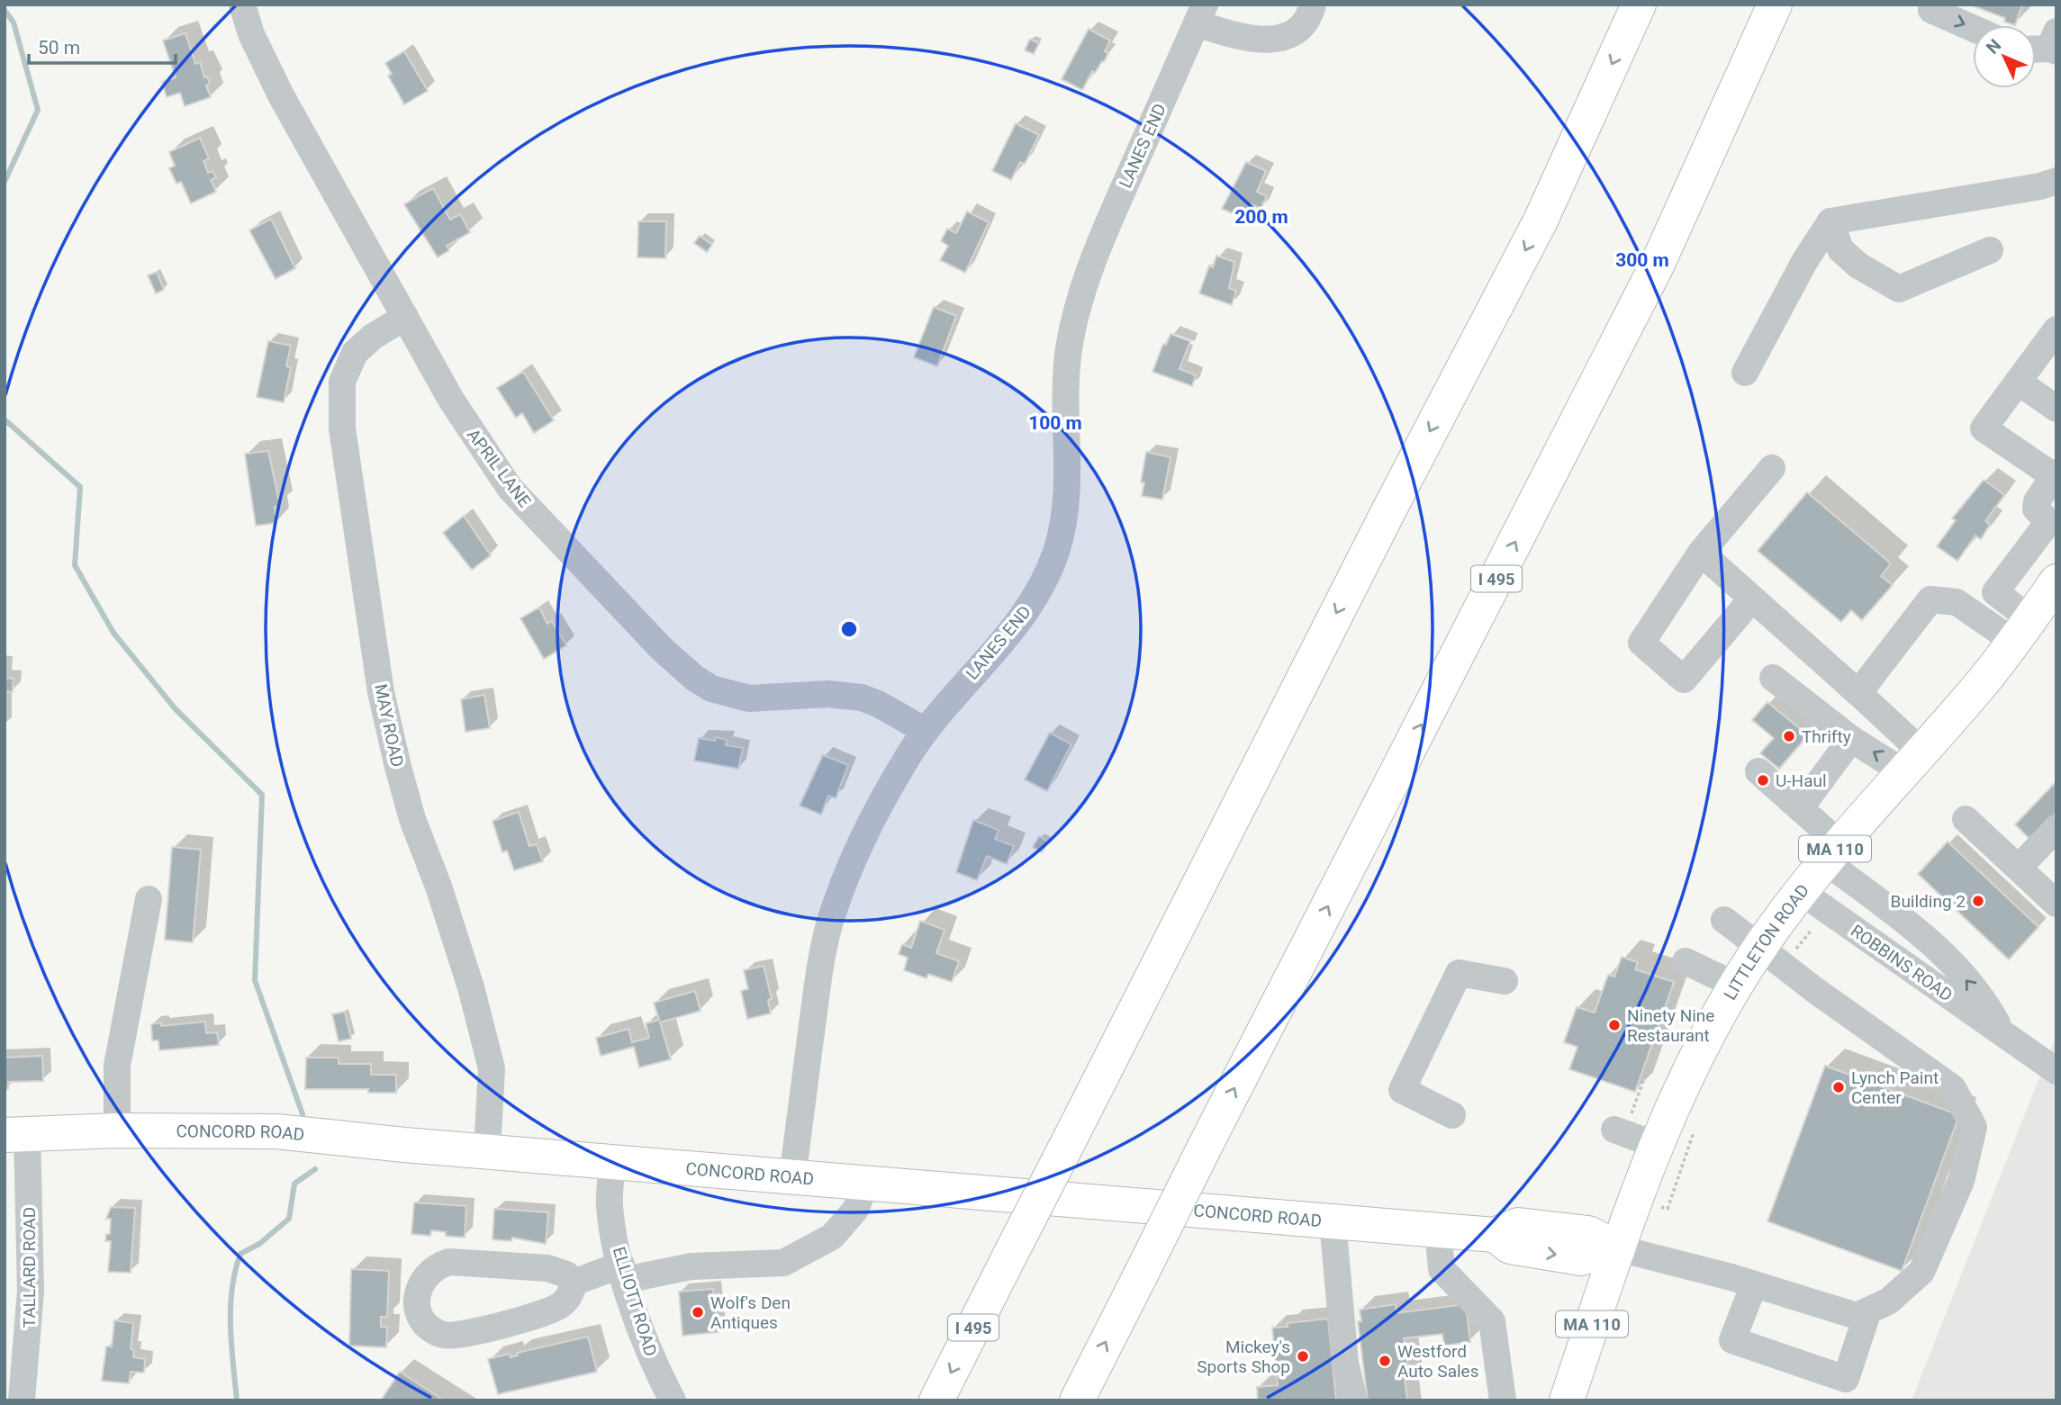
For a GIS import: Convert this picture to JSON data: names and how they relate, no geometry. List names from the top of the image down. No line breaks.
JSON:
{"streets":{"main road":["I 495","MA 110","LITTLETON ROAD","CONCORD ROAD"],"street":["LANES END","APRIL LANE","MAY ROAD","ROBBINS ROAD","TALLARD ROAD","ELLIOTT ROAD"]},"crossings":[["LANES END","APRIL LANE"],["LANES END","CONCORD ROAD"],["APRIL LANE","MAY ROAD"],["MAY ROAD","CONCORD ROAD"],["LITTLETON ROAD","ROBBINS ROAD"],["LITTLETON ROAD","CONCORD ROAD"],["CONCORD ROAD","TALLARD ROAD"],["CONCORD ROAD","ELLIOTT ROAD"]],"places":["Thrifty","U-Haul","Building 2","Ninety Nine Restaurant","Lynch Paint Center","Wolf's Den Antiques","Mickey's Sports Shop","Westford Auto Sales"],"scale_bar":"50 m","north":"top left","rings":["200 m","300 m","100 m"]}
